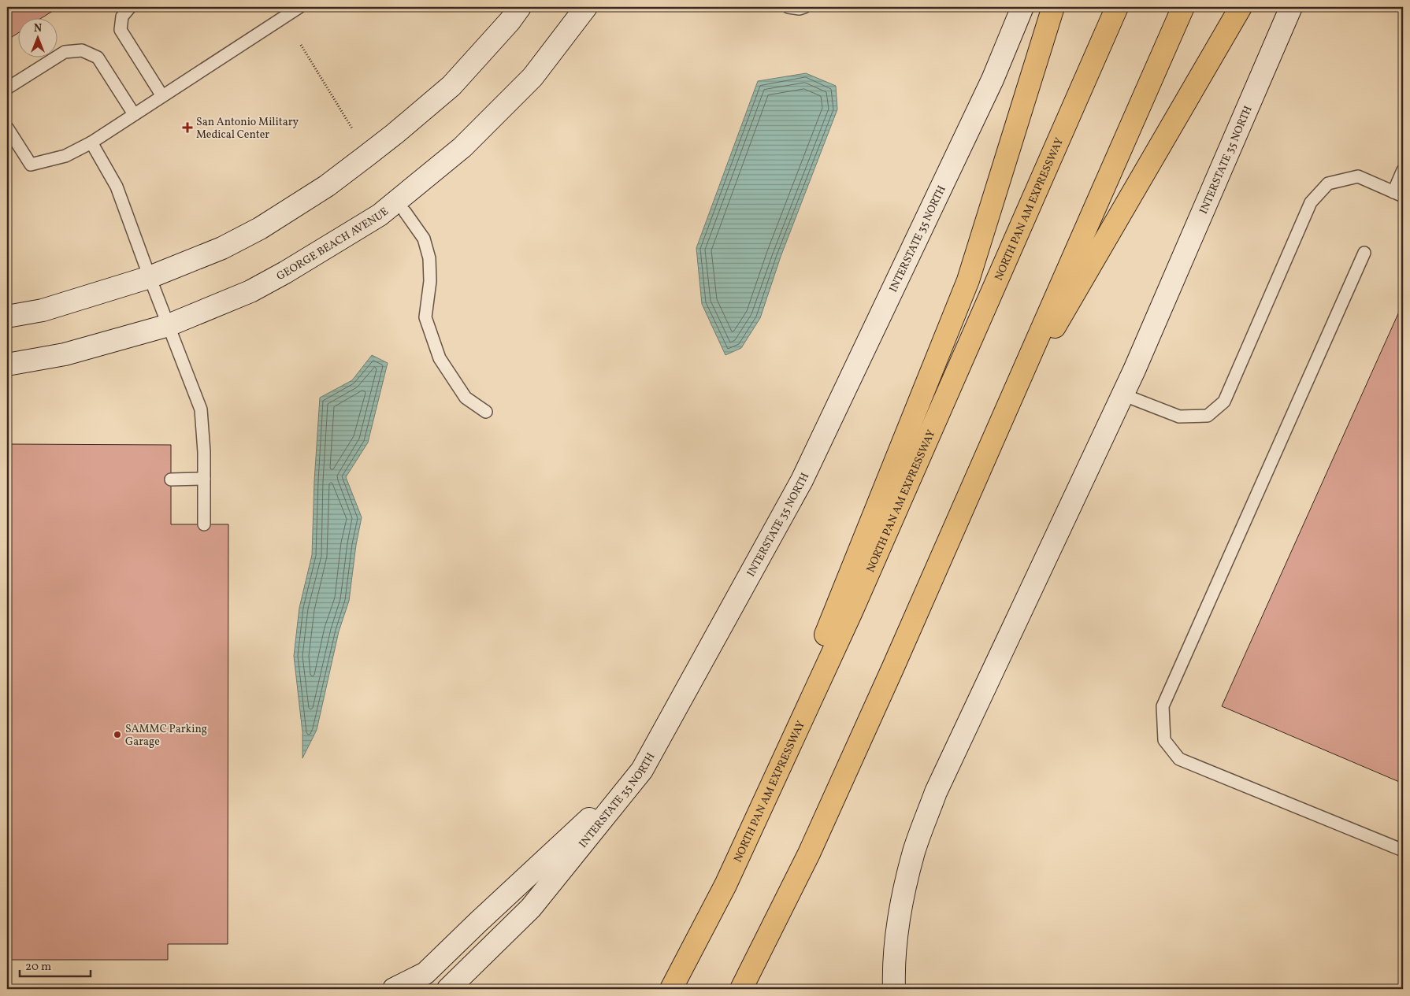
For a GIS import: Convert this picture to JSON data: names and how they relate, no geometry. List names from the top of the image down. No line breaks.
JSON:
{"streets":{"highway":["NORTH PAN AM EXPRESSWAY"],"main road":["INTERSTATE 35 NORTH","GEORGE BEACH AVENUE"]},"places":{"health":["San Antonio Military Medical Center"],"other":["SAMMC Parking Garage"]},"scale_bar":"20 m","north":"top"}
